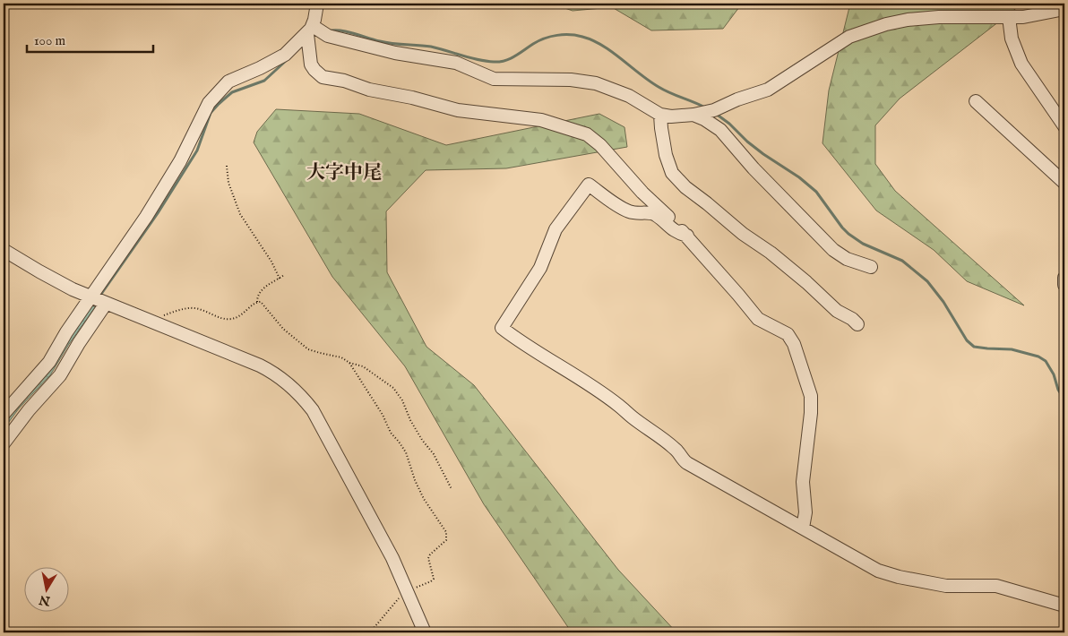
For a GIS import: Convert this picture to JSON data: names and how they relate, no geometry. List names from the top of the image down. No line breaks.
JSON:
{"districts":["大字中尾"],"scale_bar":"100 m","north":"bottom"}
